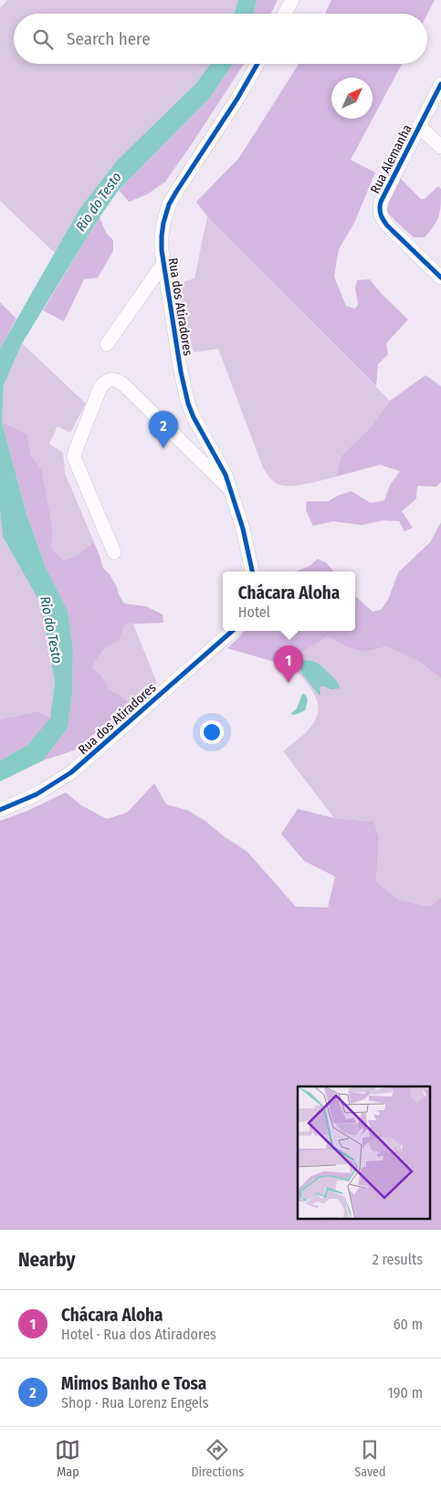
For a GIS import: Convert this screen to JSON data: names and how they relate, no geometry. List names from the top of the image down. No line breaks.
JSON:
{"streets":{"street":["Rua Alemanha","Rua dos Atiradores"]},"water":["Rio do Testo"],"north":"top right","page":{"search":"Search here","pins":["2","1"],"popup":["Chácara Aloha","Hotel"],"heading":["Nearby","2 results"],"list":[{"mark":"1","name":"Chácara Aloha","note":"Hotel · Rua dos Atiradores","value":"60 m"},{"mark":"2","name":"Mimos Banho e Tosa","note":"Shop · Rua Lorenz Engels","value":"190 m"}],"nav":["Map","Directions","Saved"]}}
